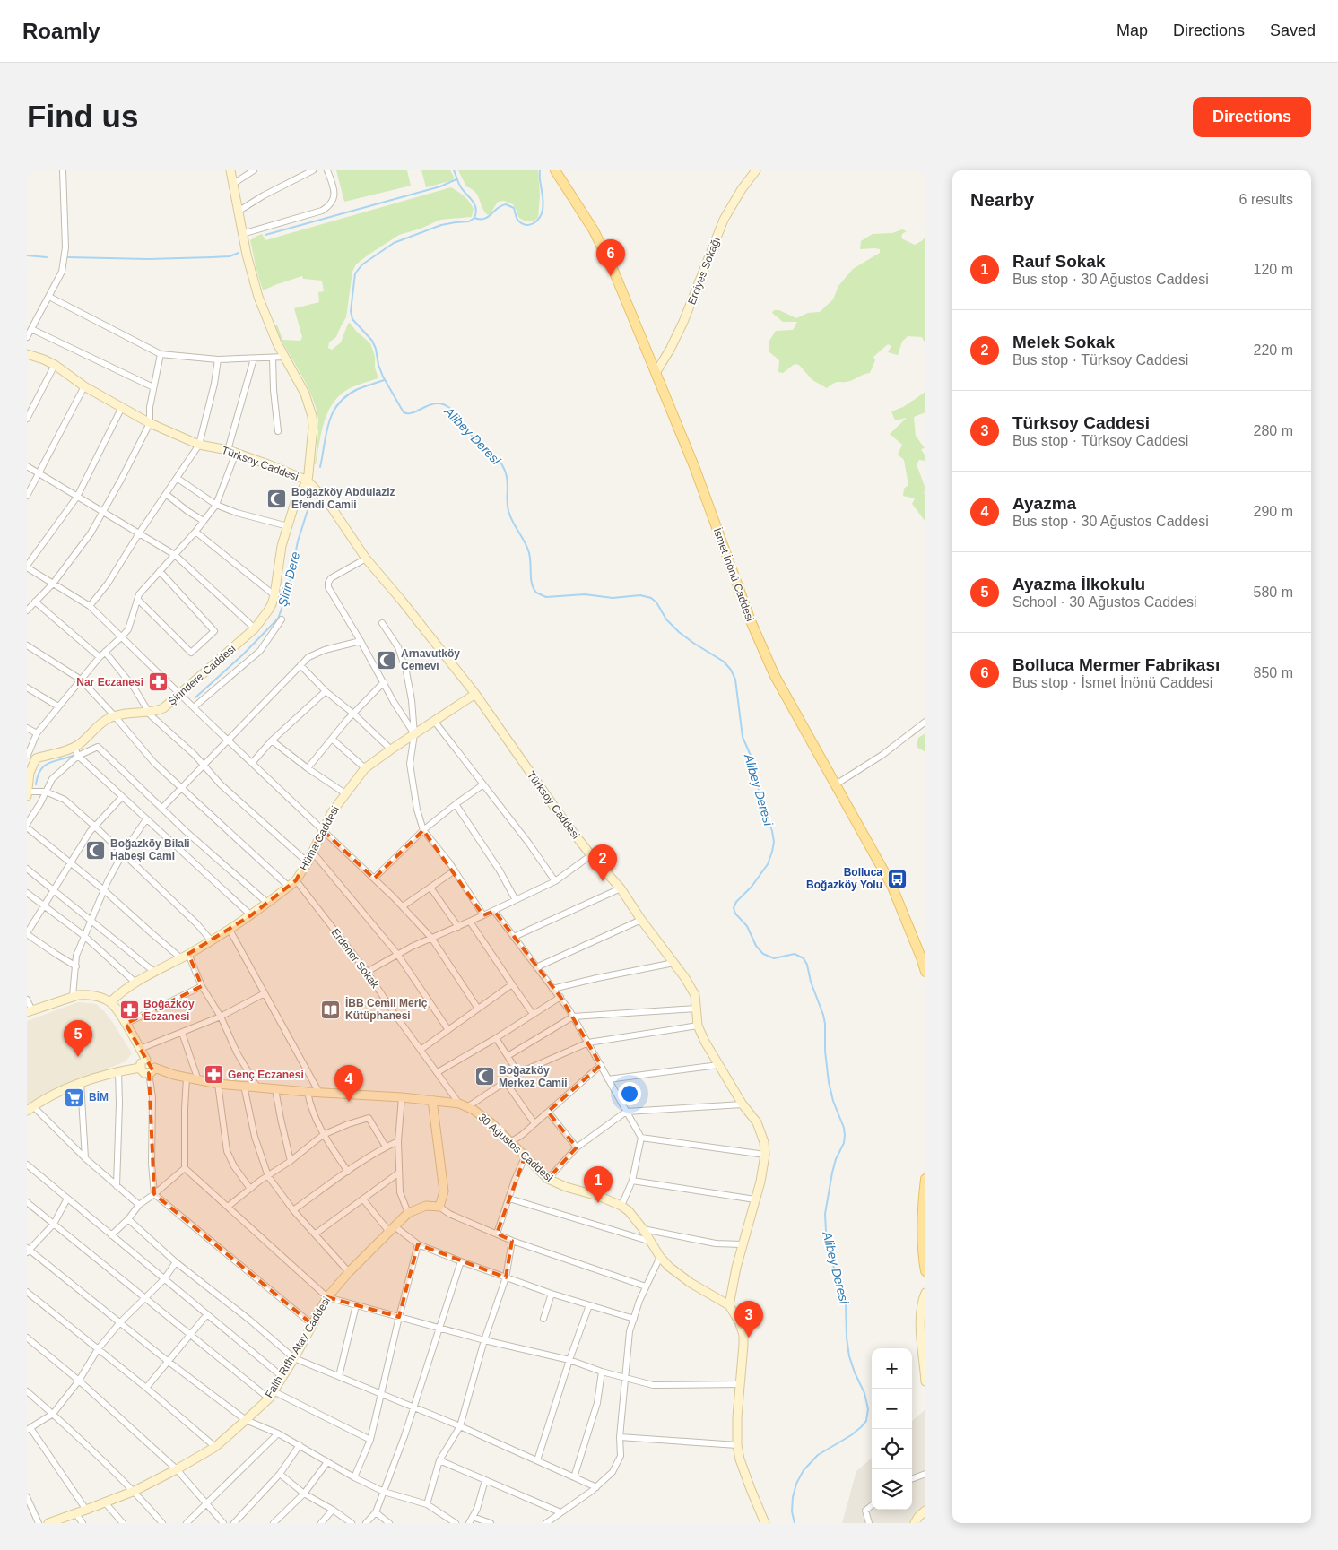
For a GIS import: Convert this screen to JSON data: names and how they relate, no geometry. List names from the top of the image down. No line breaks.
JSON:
{"streets":{"main road":["İsmet İnönü Caddesi"],"street":["Erciyes Sokağı","Türksoy Caddesi","Şirindere Caddesi","Hüma Caddesi","Erdener Sokak","30 Ağustos Caddesi","Falih Rıfhı Atay Caddesi"]},"crossings":[["Erciyes Sokağı","İsmet İnönü Caddesi"],["Türksoy Caddesi","Şirindere Caddesi"],["Türksoy Caddesi","Hüma Caddesi"],["Türksoy Caddesi","30 Ağustos Caddesi"],["Hüma Caddesi","Erdener Sokak"],["Erdener Sokak","30 Ağustos Caddesi"]],"water":["Alibey Deresi","Şirin Dere"],"places":{"mosque":["Boğazköy Abdulaziz Efendi Camii","Arnavutköy Cemevi","Boğazköy Bilali Habeşi Cami","Boğazköy Merkez Camii"],"pharmacy":["Nar Eczanesi","Boğazköy Eczanesi","Genç Eczanesi"],"bus stop":["Bolluca Boğazköy Yolu"],"library":["İBB Cemil Meriç Kütüphanesi"],"supermarket":["BİM"]},"page":{"header":"Roamly","nav":["Map","Directions","Saved"],"buttons":"Directions","title":"Find us","heading":["Nearby","6 results"],"list":[{"mark":"1","name":"Rauf Sokak","note":"Bus stop · 30 Ağustos Caddesi","value":"120 m"},{"mark":"2","name":"Melek Sokak","note":"Bus stop · Türksoy Caddesi","value":"220 m"},{"mark":"3","name":"Türksoy Caddesi","note":"Bus stop · Türksoy Caddesi","value":"280 m"},{"mark":"4","name":"Ayazma","note":"Bus stop · 30 Ağustos Caddesi","value":"290 m"},{"mark":"5","name":"Ayazma İlkokulu","note":"School · 30 Ağustos Caddesi","value":"580 m"},{"mark":"6","name":"Bolluca Mermer Fabrikası","note":"Bus stop · İsmet İnönü Caddesi","value":"850 m"}],"pins":["6","2","5","4","1","3"],"map_buttons":["+","−"]}}
